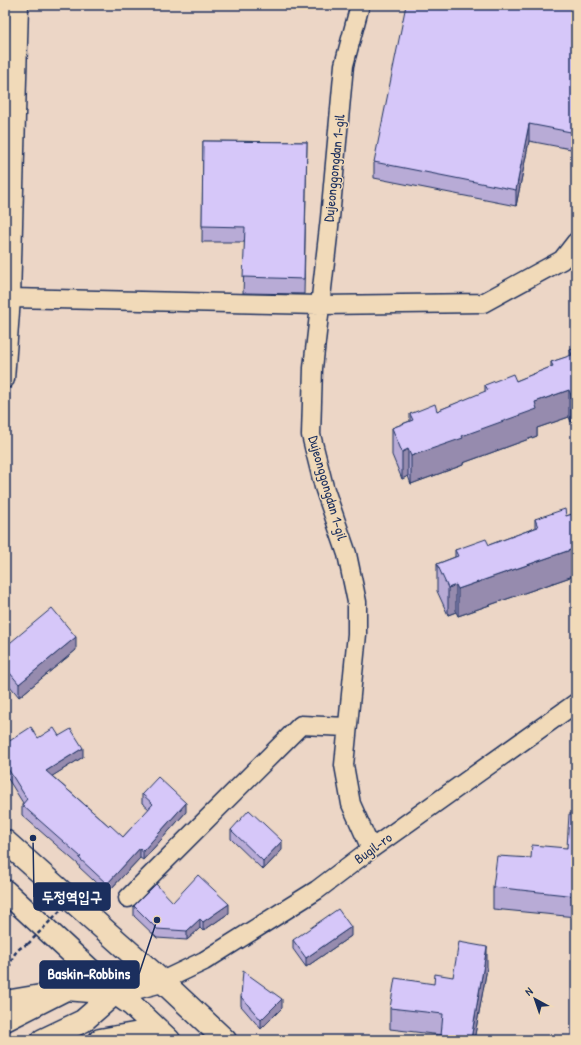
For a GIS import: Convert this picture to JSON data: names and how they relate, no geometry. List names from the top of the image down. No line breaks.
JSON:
{"streets":{"street":["Dujeonggongdan 1-gil","Bugil-ro"]},"crossings":[["Dujeonggongdan 1-gil","Bugil-ro"]],"places":["두정역입구","Baskin-Robbins"],"north":"top left"}
